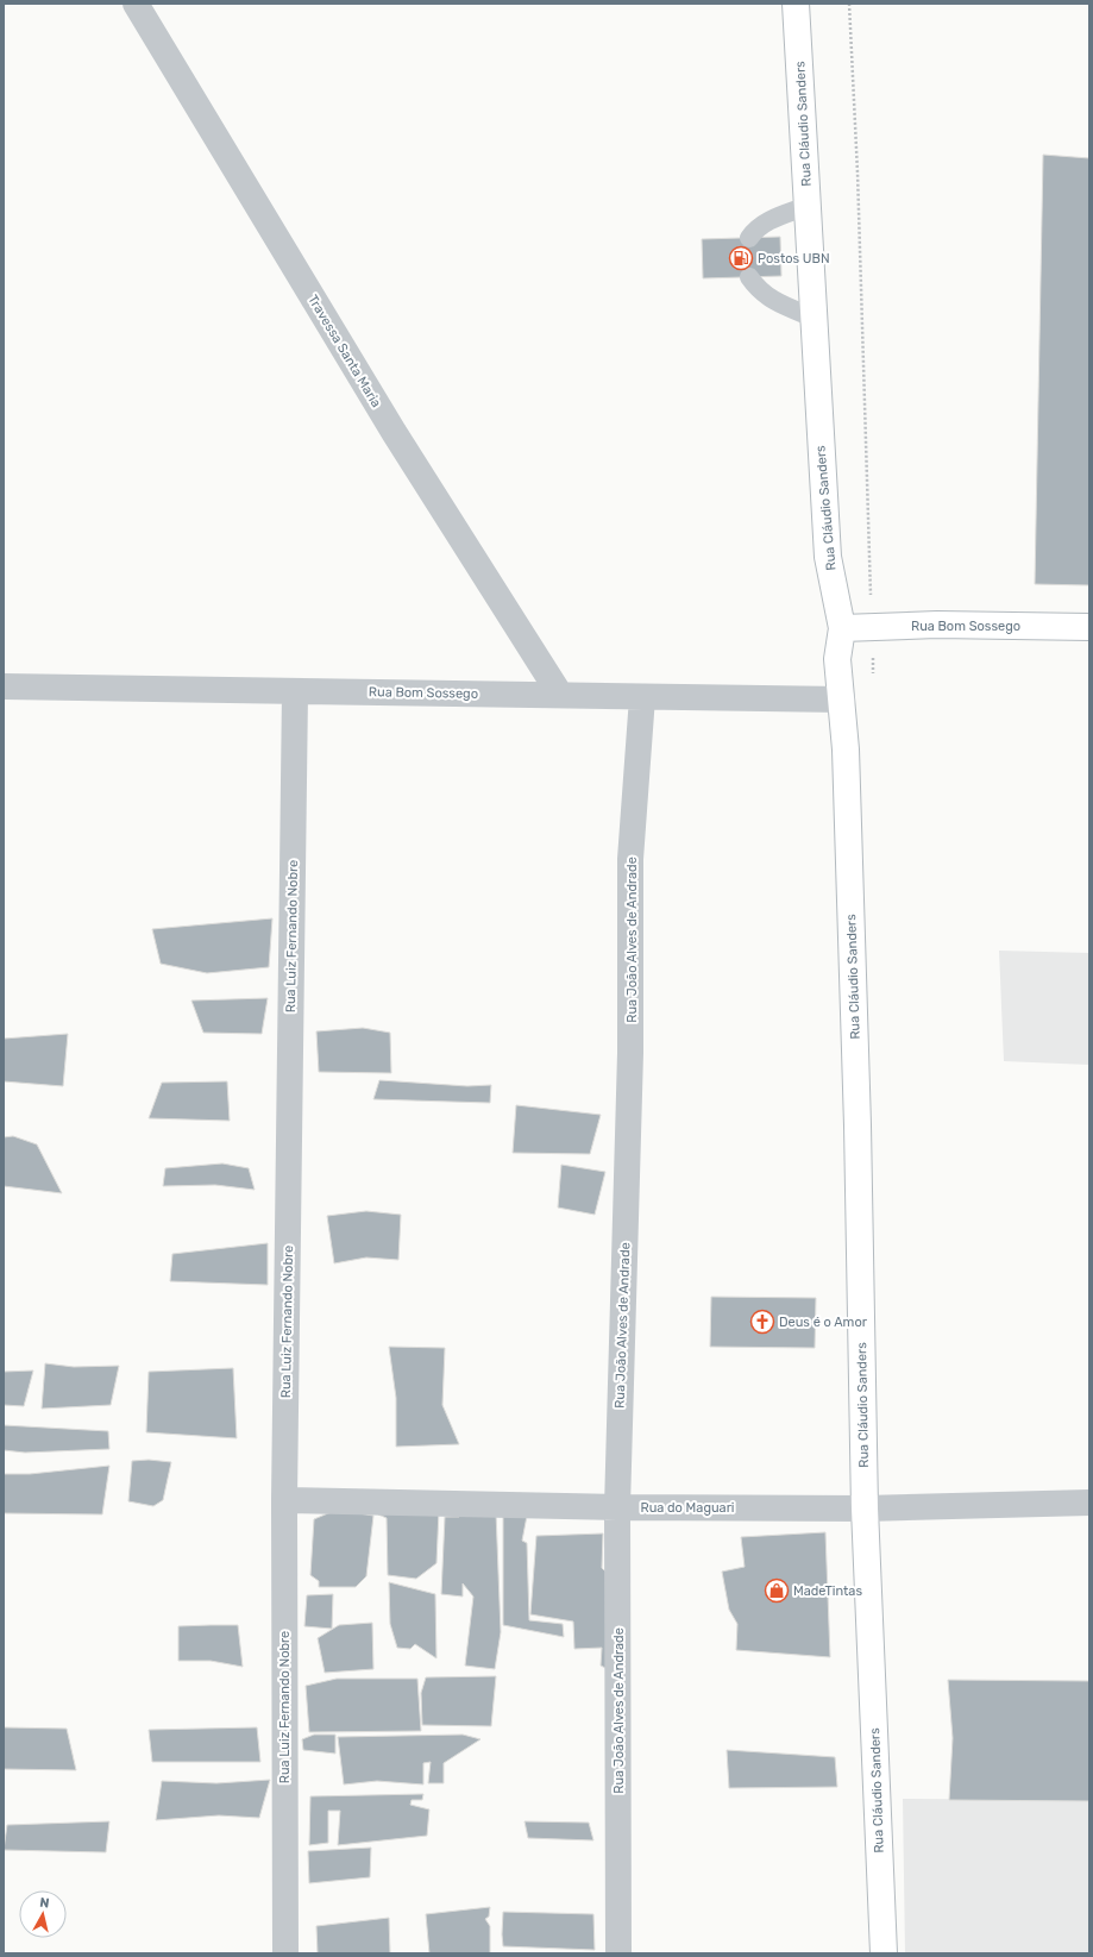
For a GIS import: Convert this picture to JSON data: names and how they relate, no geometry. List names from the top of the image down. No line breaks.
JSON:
{"streets":{"main road":["Rua Cláudio Sanders","Rua Bom Sossego"],"street":["Travessa Santa Maria","Rua Luiz Fernando Nobre","Rua João Alves de Andrade","Rua do Maguari"]},"crossings":[["Rua Cláudio Sanders","Rua Bom Sossego"],["Rua Cláudio Sanders","Rua do Maguari"],["Travessa Santa Maria","Rua Bom Sossego"],["Rua Bom Sossego","Rua Luiz Fernando Nobre"],["Rua Bom Sossego","Rua João Alves de Andrade"],["Rua Luiz Fernando Nobre","Rua do Maguari"],["Rua João Alves de Andrade","Rua do Maguari"]],"places":{"fuel station":["Postos UBN"],"church":["Deus é o Amor"],"shop":["MadeTintas"]},"north":"top"}
